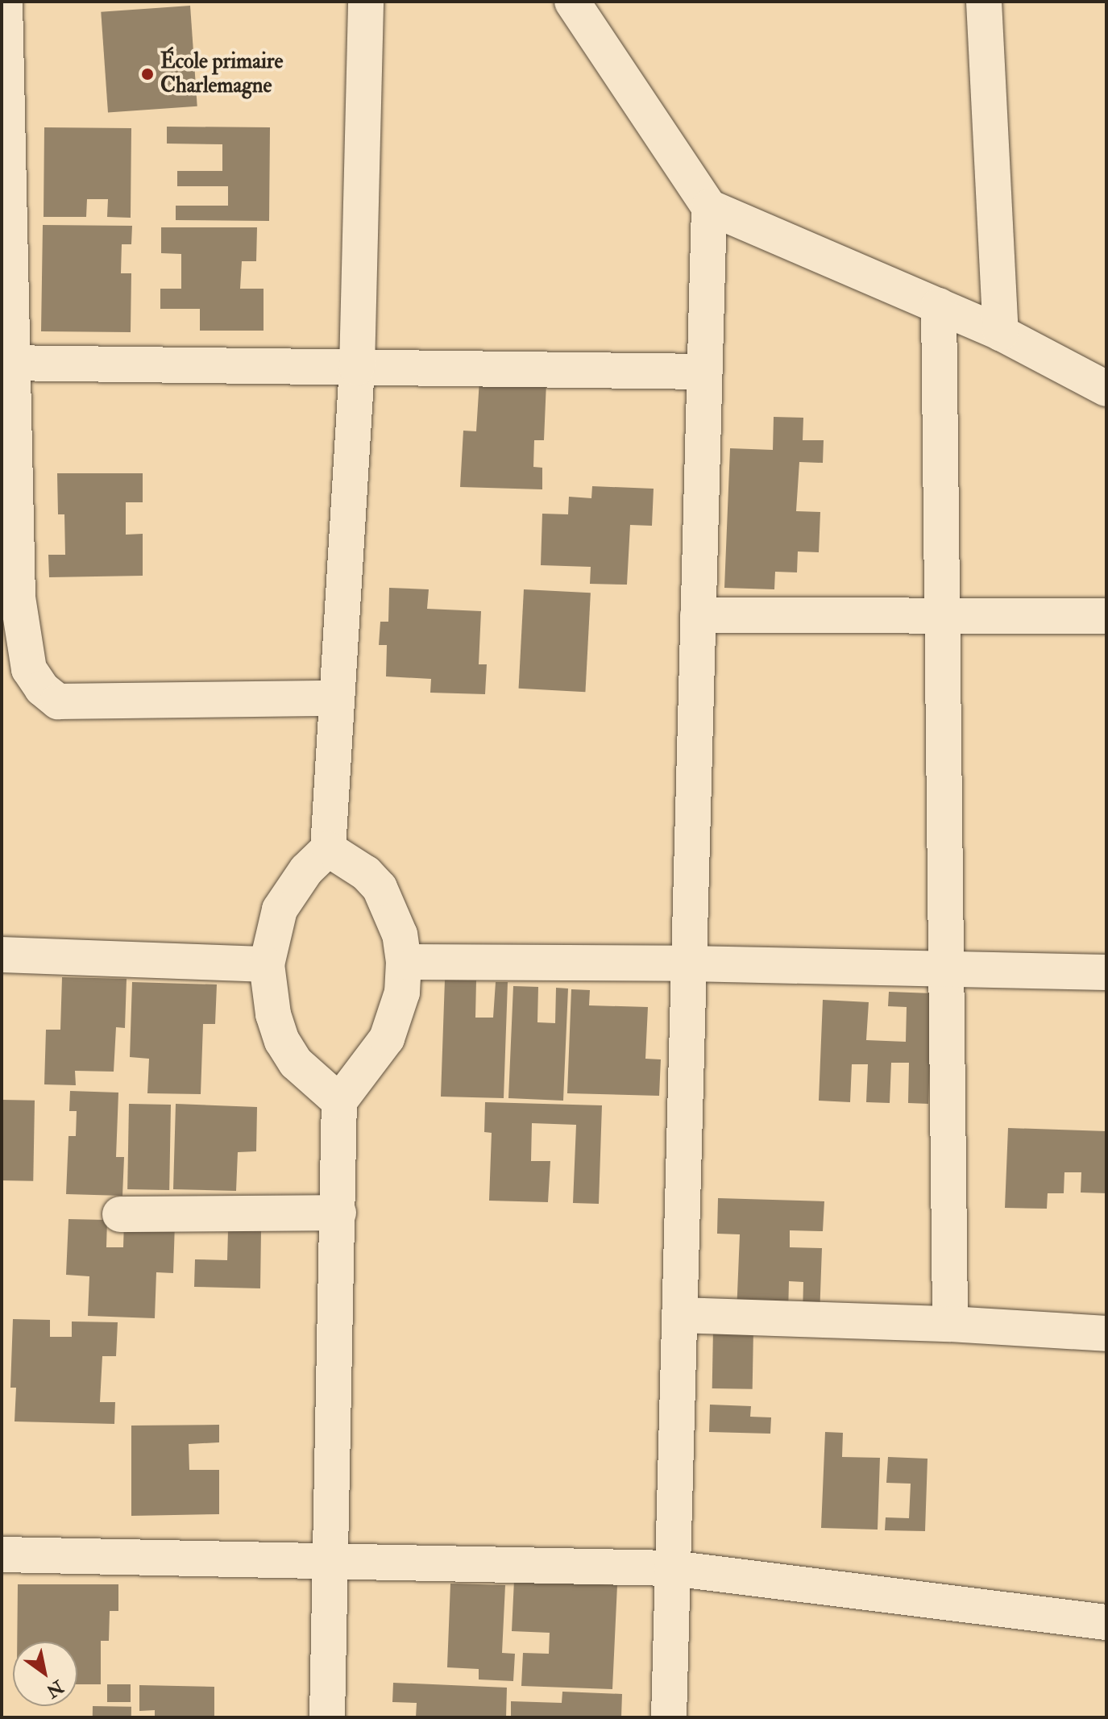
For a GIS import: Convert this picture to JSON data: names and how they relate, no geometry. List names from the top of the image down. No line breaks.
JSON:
{"places":["École primaire Charlemagne"],"north":"bottom right"}
